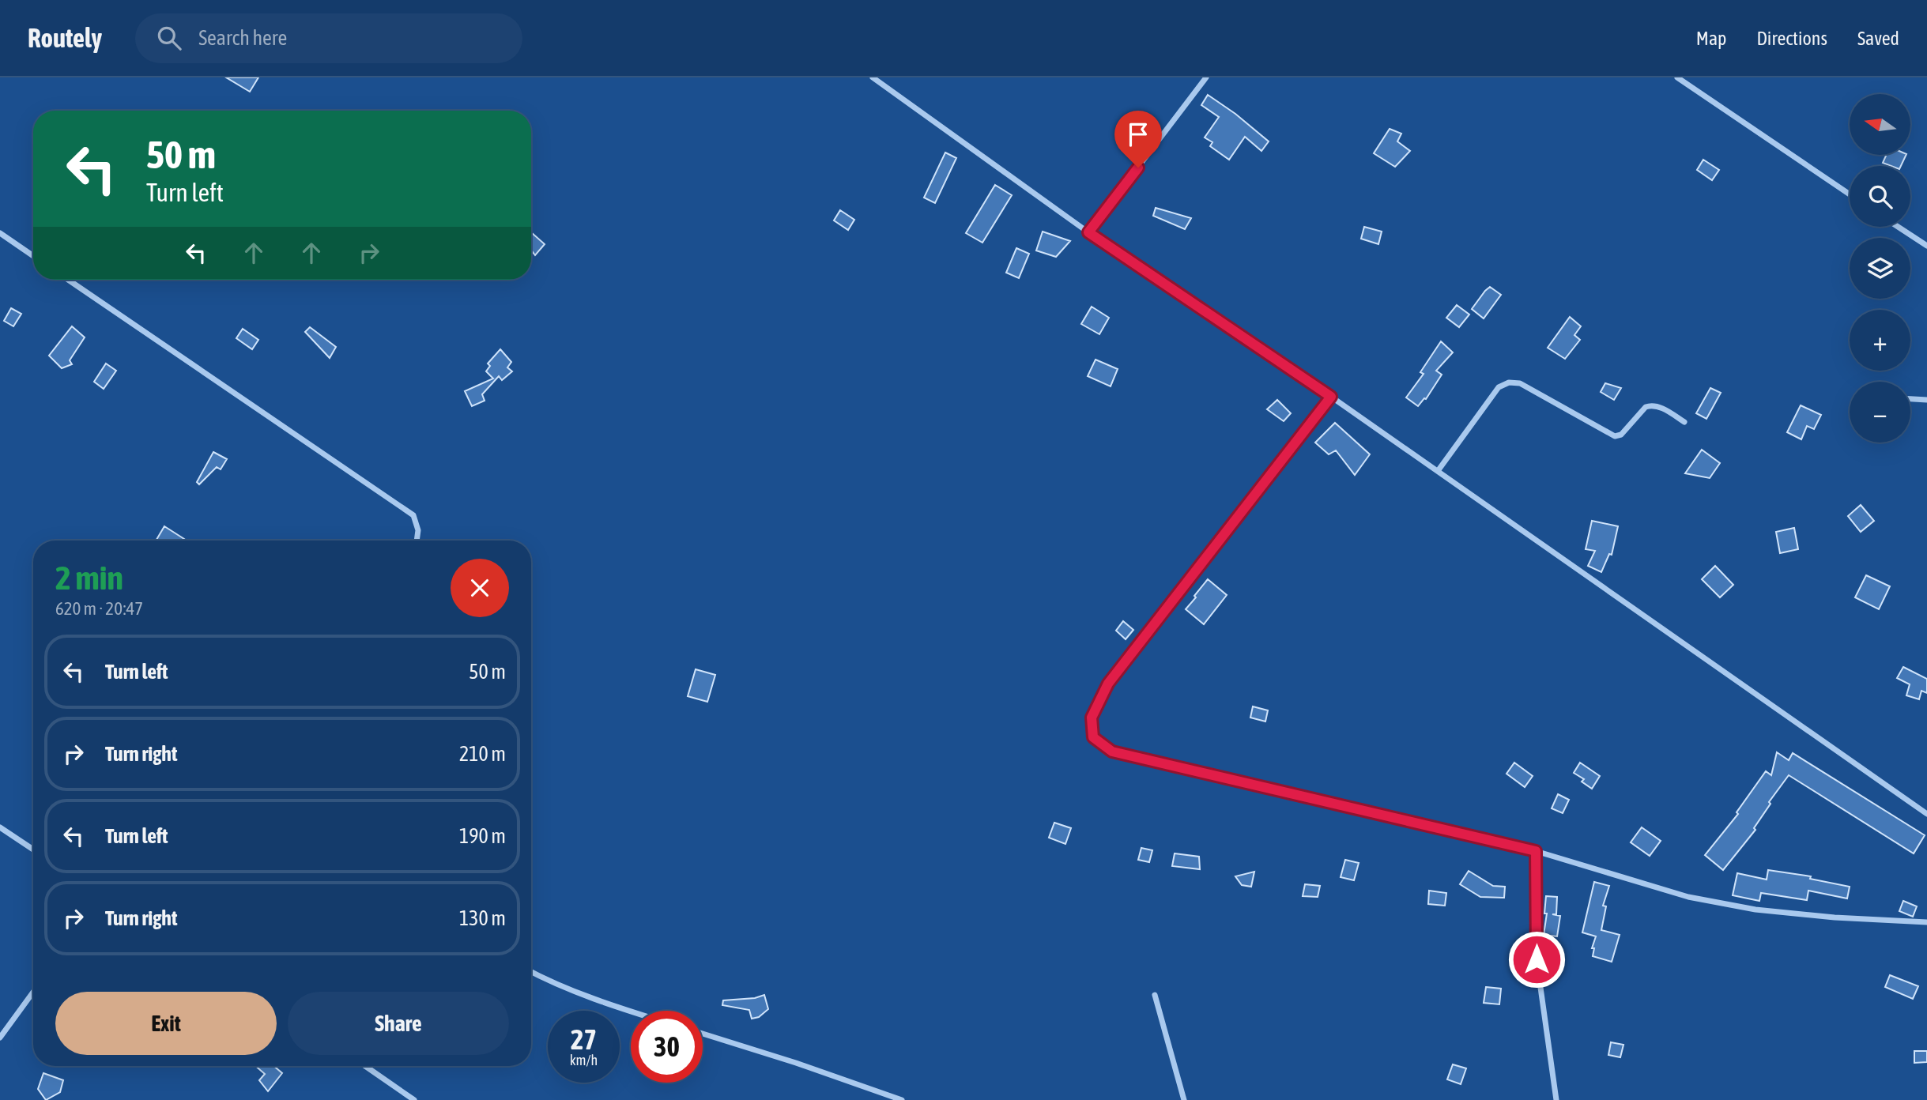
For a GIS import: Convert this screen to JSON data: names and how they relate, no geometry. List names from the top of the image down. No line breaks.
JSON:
{"north":"left","page":{"header":"Routely","search":"Search here","nav":["Map","Directions","Saved"],"map_buttons":["+","−"],"turn":["50 m","Turn left"],"heading":["2 min","620 m · 20:47"],"list":[{"name":"Turn left","value":"50 m"},{"name":"Turn right","value":"210 m"},{"name":"Turn left","value":"190 m"},{"name":"Turn right","value":"130 m"}],"buttons":["Exit","Share"],"speed":"27 km/h","limit":"30"}}
